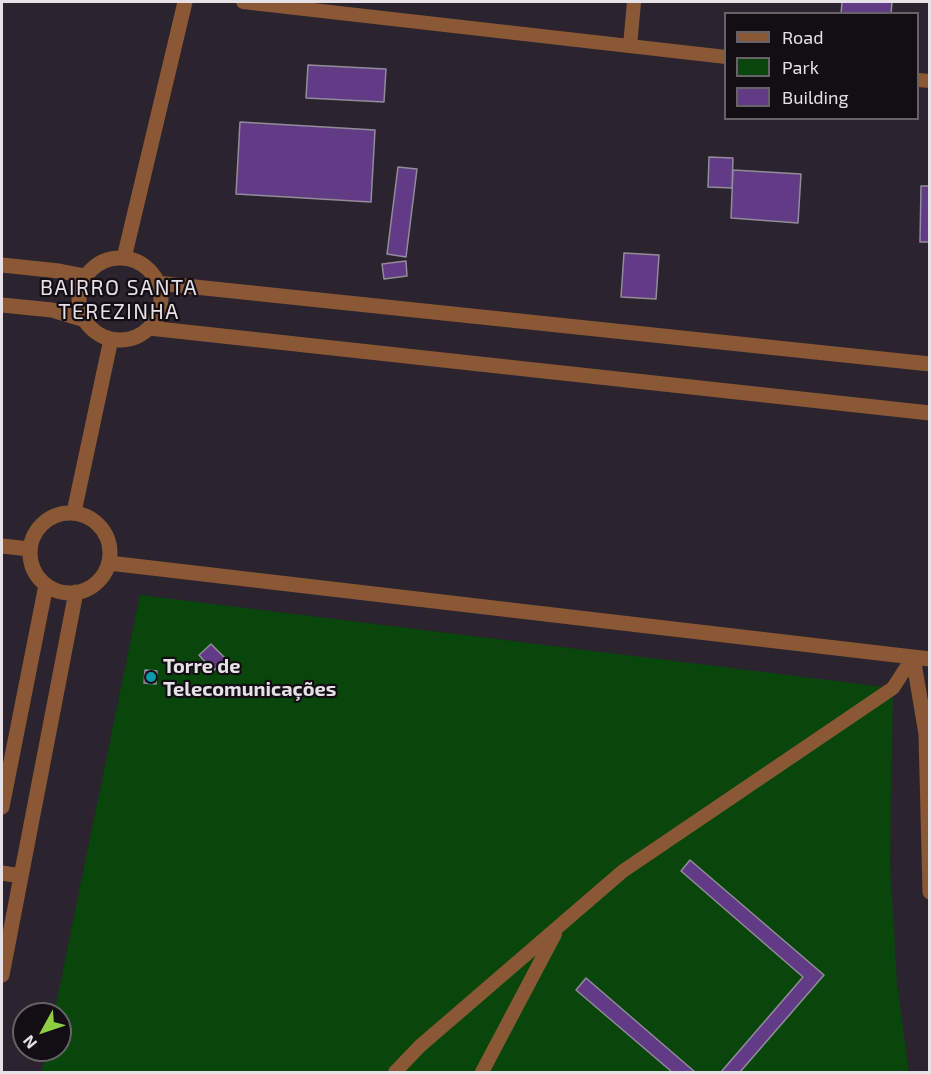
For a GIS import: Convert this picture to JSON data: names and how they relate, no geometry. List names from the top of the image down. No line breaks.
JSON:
{"districts":["BAIRRO SANTA TEREZINHA"],"places":["Torre de Telecomunicações"],"legend":["Road","Park","Building"],"north":"bottom left"}
